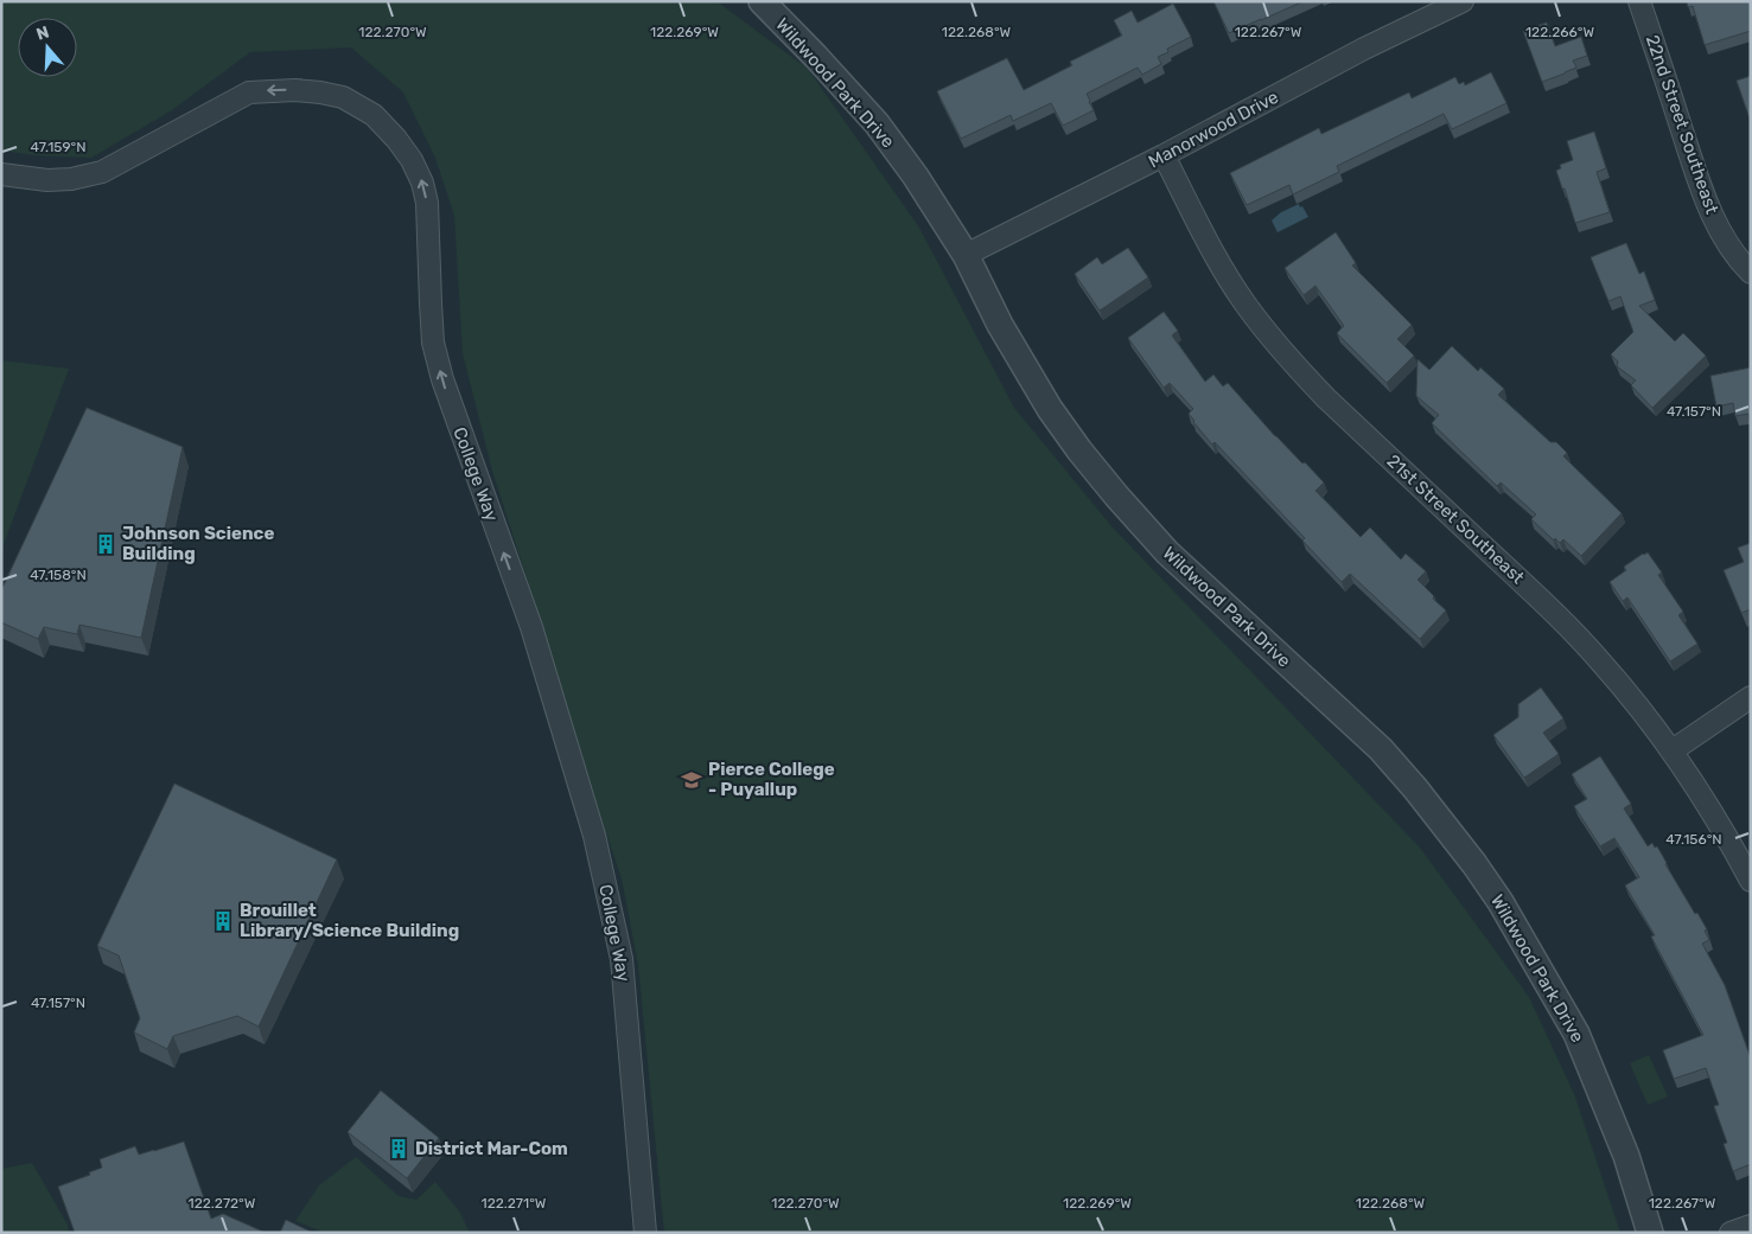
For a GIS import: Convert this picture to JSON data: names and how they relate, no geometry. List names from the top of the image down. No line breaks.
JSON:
{"streets":{"street":["Wildwood Park Drive","22nd Street Southeast","Manorwood Drive","College Way","21st Street Southeast"]},"crossings":[["Wildwood Park Drive","Manorwood Drive"],["Manorwood Drive","21st Street Southeast"]],"places":{"building":["Johnson Science Building","Brouillet Library/Science Building","District Mar-Com"],"school or university":["Pierce College - Puyallup"]},"north":"top","coordinates":["122.270°W","122.269°W","122.268°W","122.267°W","122.266°W","47.159°N","47.157°N","47.158°N","47.156°N","122.272°W","122.271°W"]}
